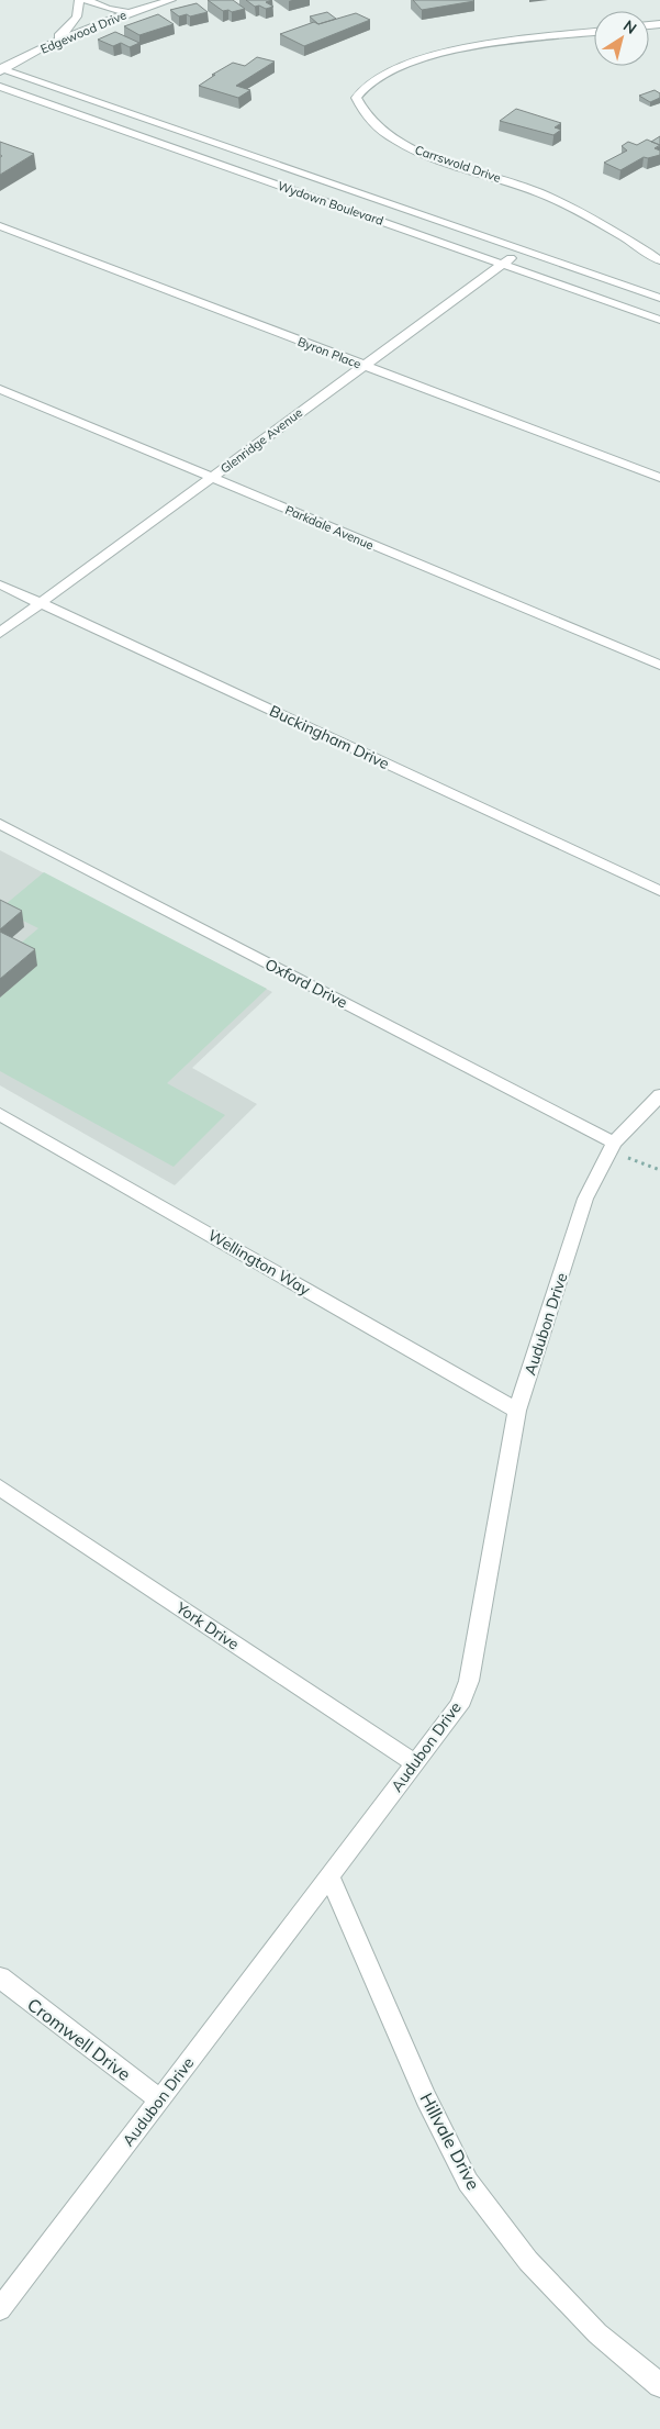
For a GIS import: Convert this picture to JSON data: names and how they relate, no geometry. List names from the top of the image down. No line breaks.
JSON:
{"streets":{"street":["Edgewood Drive","Carrswold Drive","Wydown Boulevard","Byron Place","Glenridge Avenue","Parkdale Avenue","Buckingham Drive","Oxford Drive","Wellington Way","Audubon Drive","York Drive","Cromwell Drive","Hillvale Drive"]},"crossings":[["Edgewood Drive","Wydown Boulevard"],["Wydown Boulevard","Glenridge Avenue"],["Byron Place","Glenridge Avenue"],["Glenridge Avenue","Parkdale Avenue"],["Glenridge Avenue","Buckingham Drive"],["Oxford Drive","Audubon Drive"],["Wellington Way","Audubon Drive"],["Audubon Drive","York Drive"],["Audubon Drive","Cromwell Drive"],["Audubon Drive","Hillvale Drive"]],"north":"top right"}
